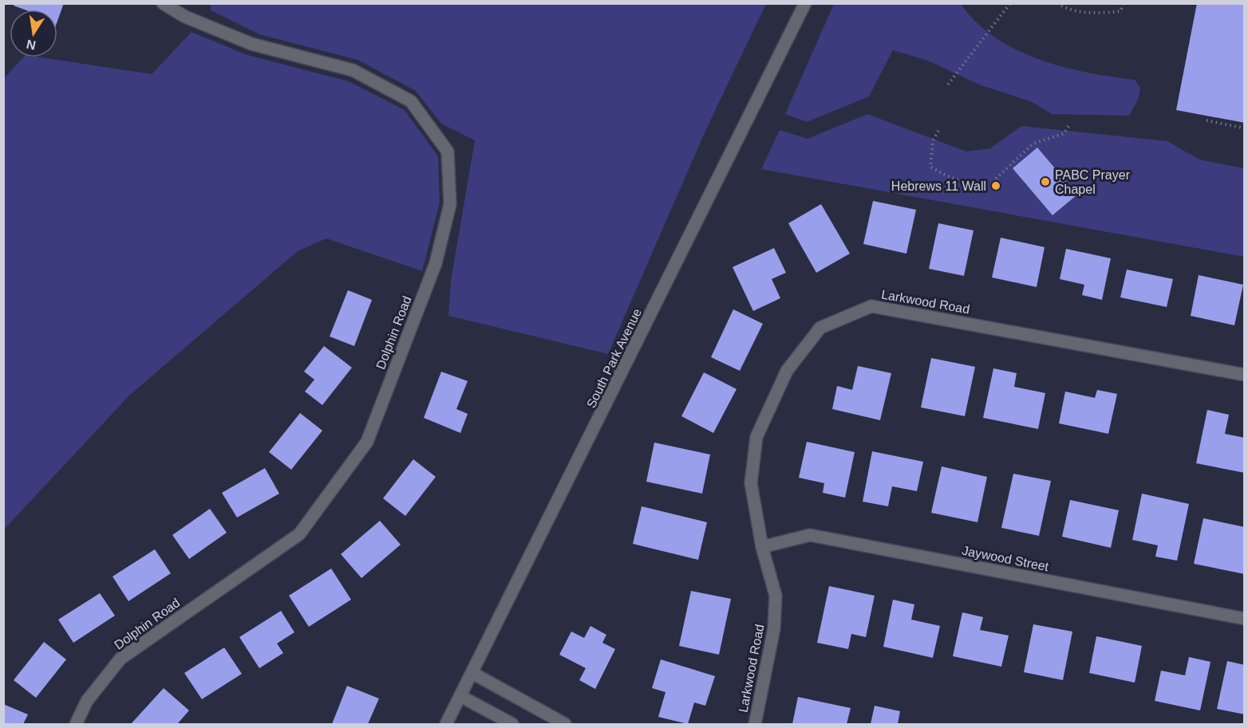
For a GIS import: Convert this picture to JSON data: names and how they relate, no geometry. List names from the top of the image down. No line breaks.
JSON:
{"streets":{"street":["Larkwood Road","Dolphin Road","South Park Avenue","Jaywood Street"]},"crossings":[["Larkwood Road","Jaywood Street"]],"places":["PABC Prayer Chapel","Hebrews 11 Wall"],"north":"bottom"}
